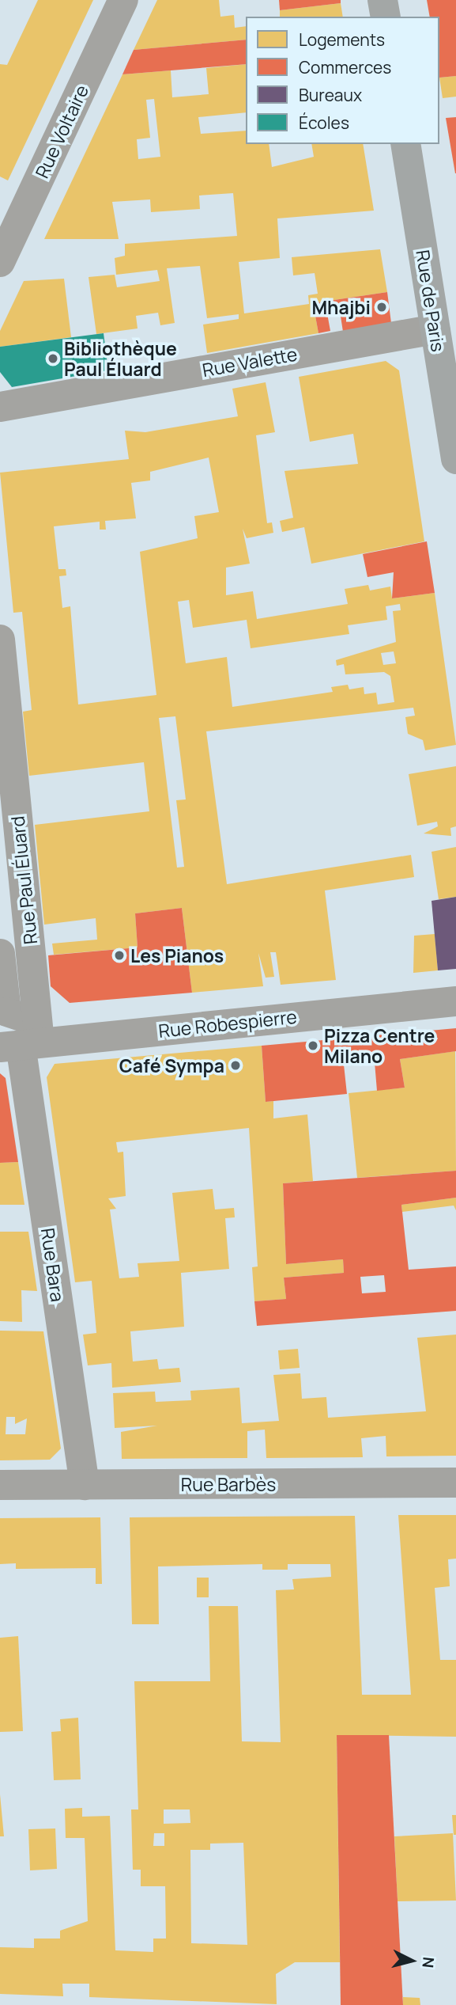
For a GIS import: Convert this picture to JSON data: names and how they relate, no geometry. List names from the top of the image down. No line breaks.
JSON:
{"streets":{"main road":["Rue de Paris"],"street":["Rue Voltaire","Rue Valette","Rue Paul Éluard","Rue Robespierre","Rue Bara","Rue Barbès"]},"crossings":[["Rue de Paris","Rue Valette"],["Rue Paul Éluard","Rue Robespierre"],["Rue Paul Éluard","Rue Bara"],["Rue Robespierre","Rue Bara"],["Rue Bara","Rue Barbès"]],"places":["Mhajbi","Bibliothèque Paul Éluard","Les Pianos","Pizza Centre Milano","Café Sympa"],"legend":["Logements","Commerces","Bureaux","Écoles"],"north":"right"}
